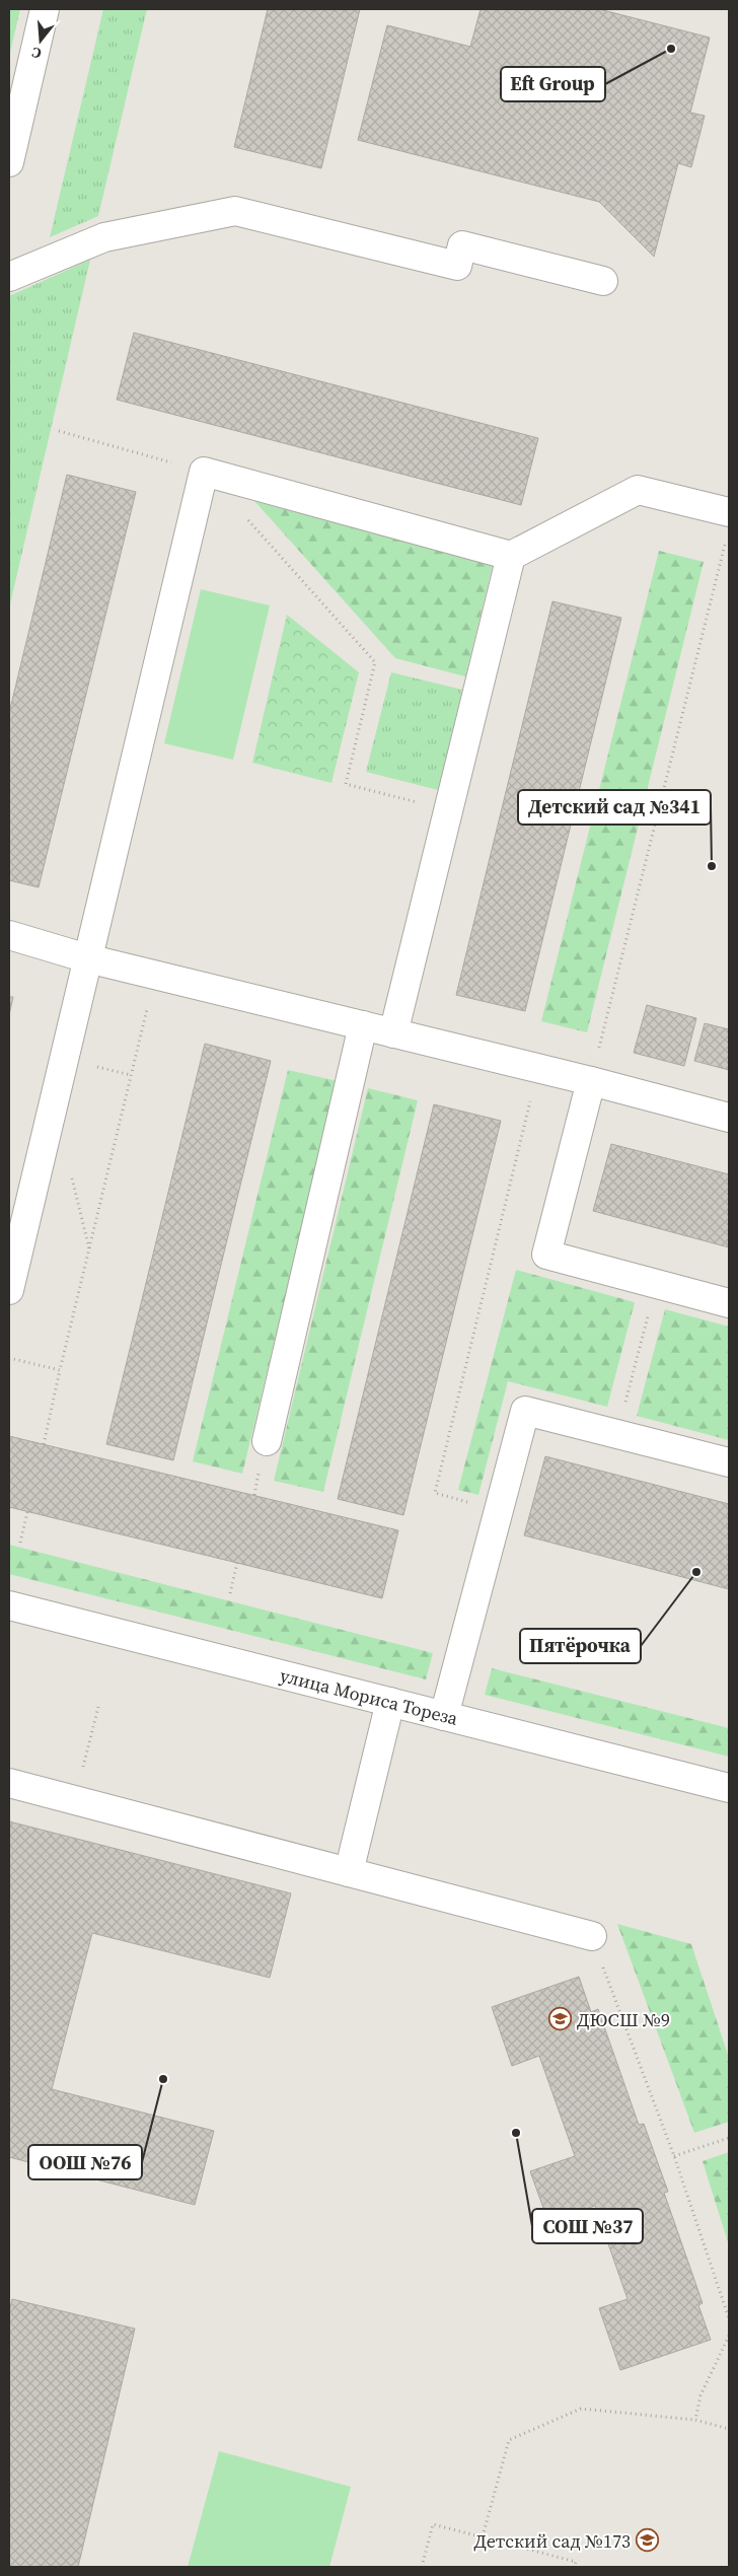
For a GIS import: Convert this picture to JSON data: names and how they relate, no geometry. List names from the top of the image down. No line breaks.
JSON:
{"streets":{"main road":["улица Мориса Тореза"]},"places":{"other":["Eft Group","Детский сад №341","Пятёрочка","ООШ №76","СОШ №37"],"school or university":["ДЮСШ №9","Детский сад №173"]},"north":"bottom"}
